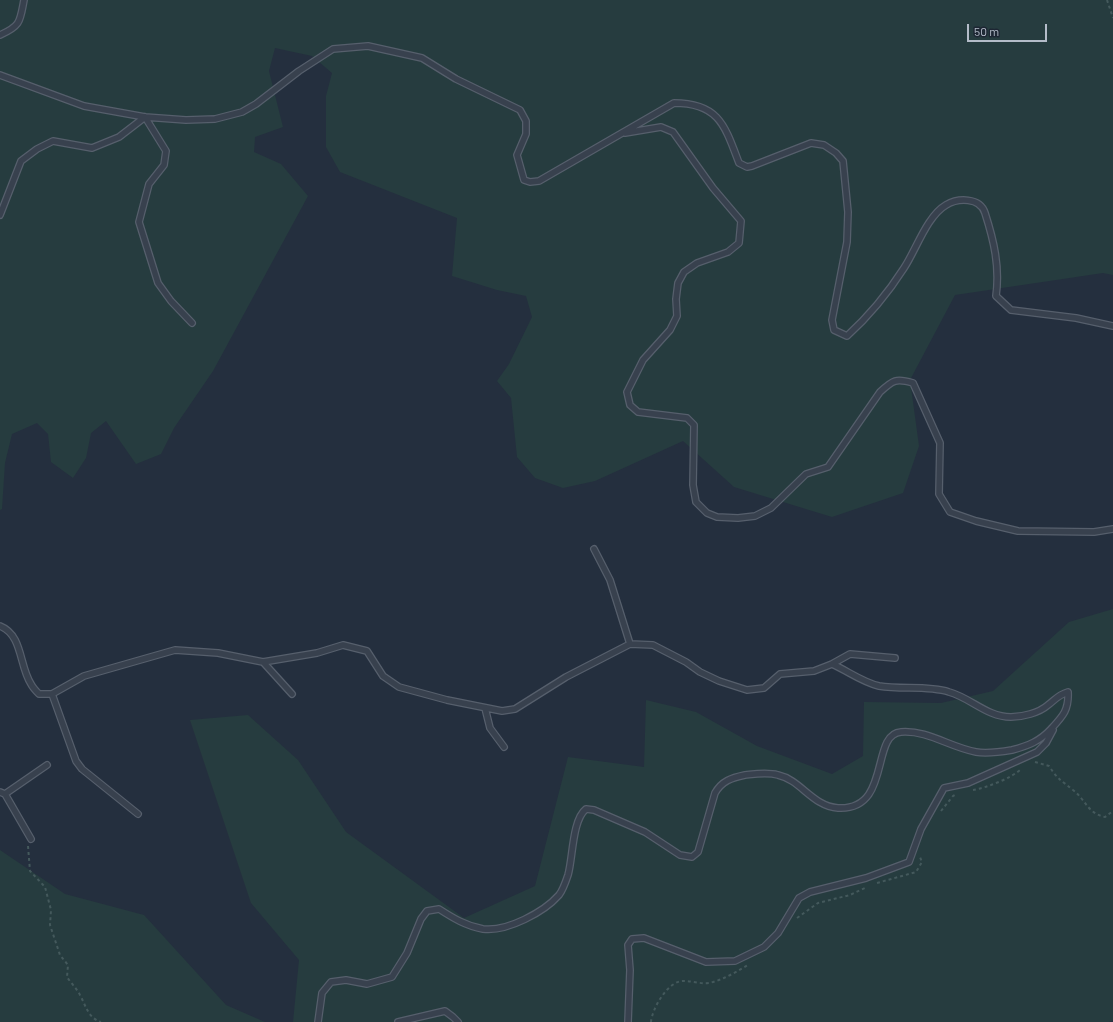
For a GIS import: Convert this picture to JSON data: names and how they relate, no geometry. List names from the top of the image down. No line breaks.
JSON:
{"scale_bar":"50 m"}
